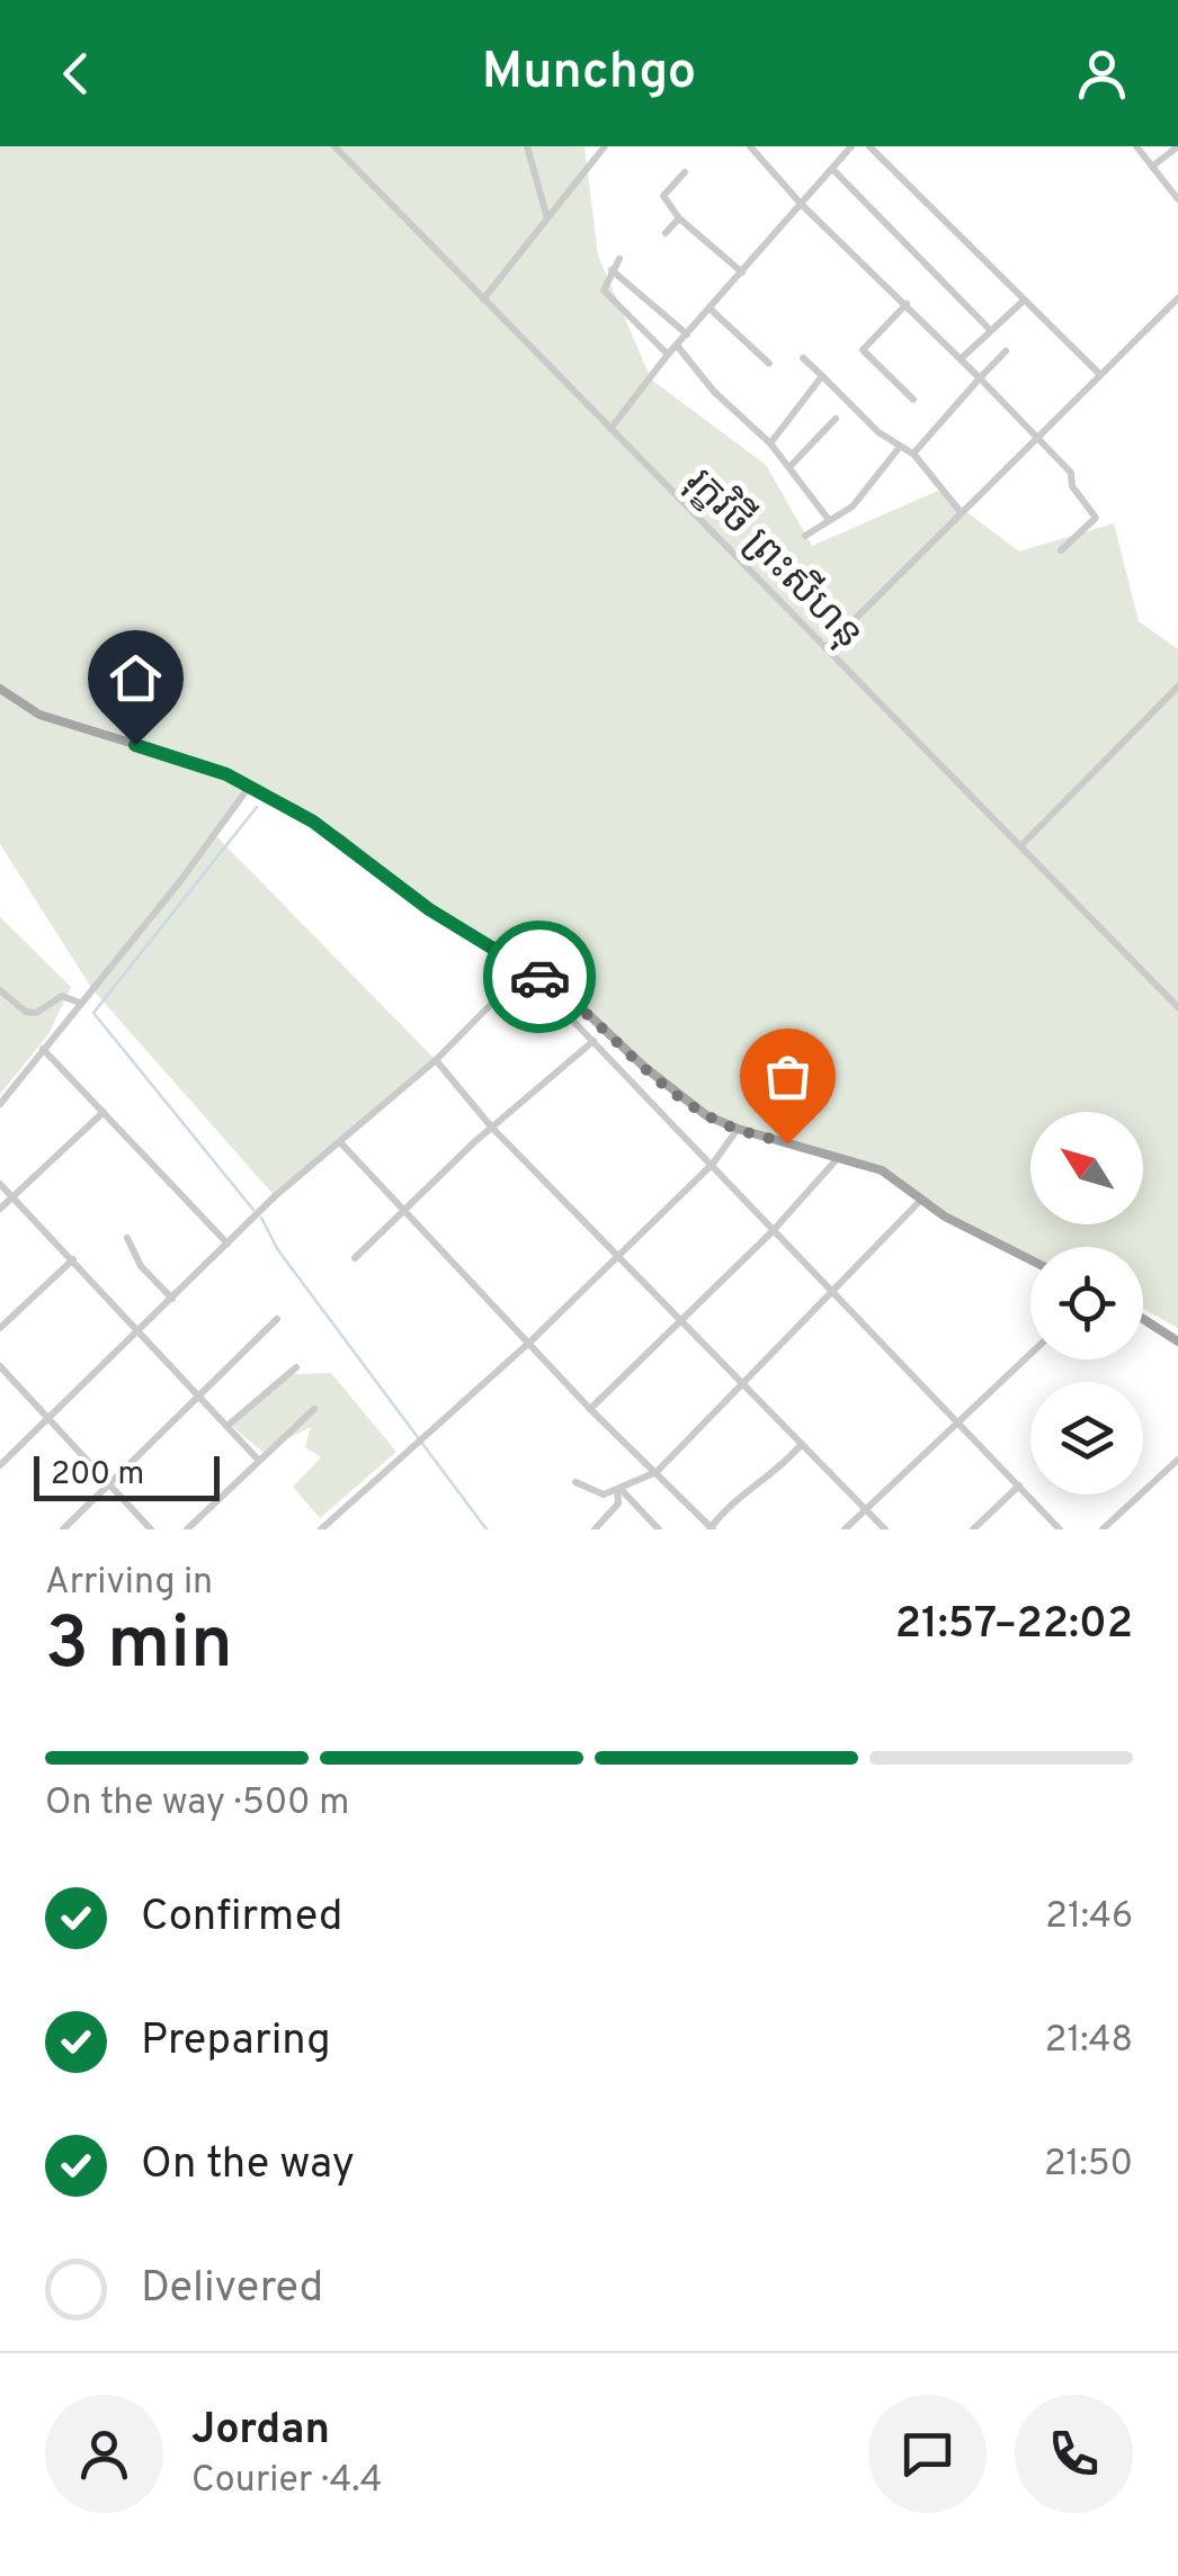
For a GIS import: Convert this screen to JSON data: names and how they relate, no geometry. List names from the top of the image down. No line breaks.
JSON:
{"streets":{"street":["រុក្ខវិថី ព្រះសីហនុ"]},"scale_bar":"200 m","north":"top left","page":{"header":"Munchgo","scale":"200 m","heading":["3 min","Arriving in","21:57–22:02"],"panel":["Jordan","Courier · 4.4"],"bar":"On the way · 500 m","list":[["Confirmed","21:46"],["Preparing","21:48"],["On the way","21:50"],"Delivered"]}}
